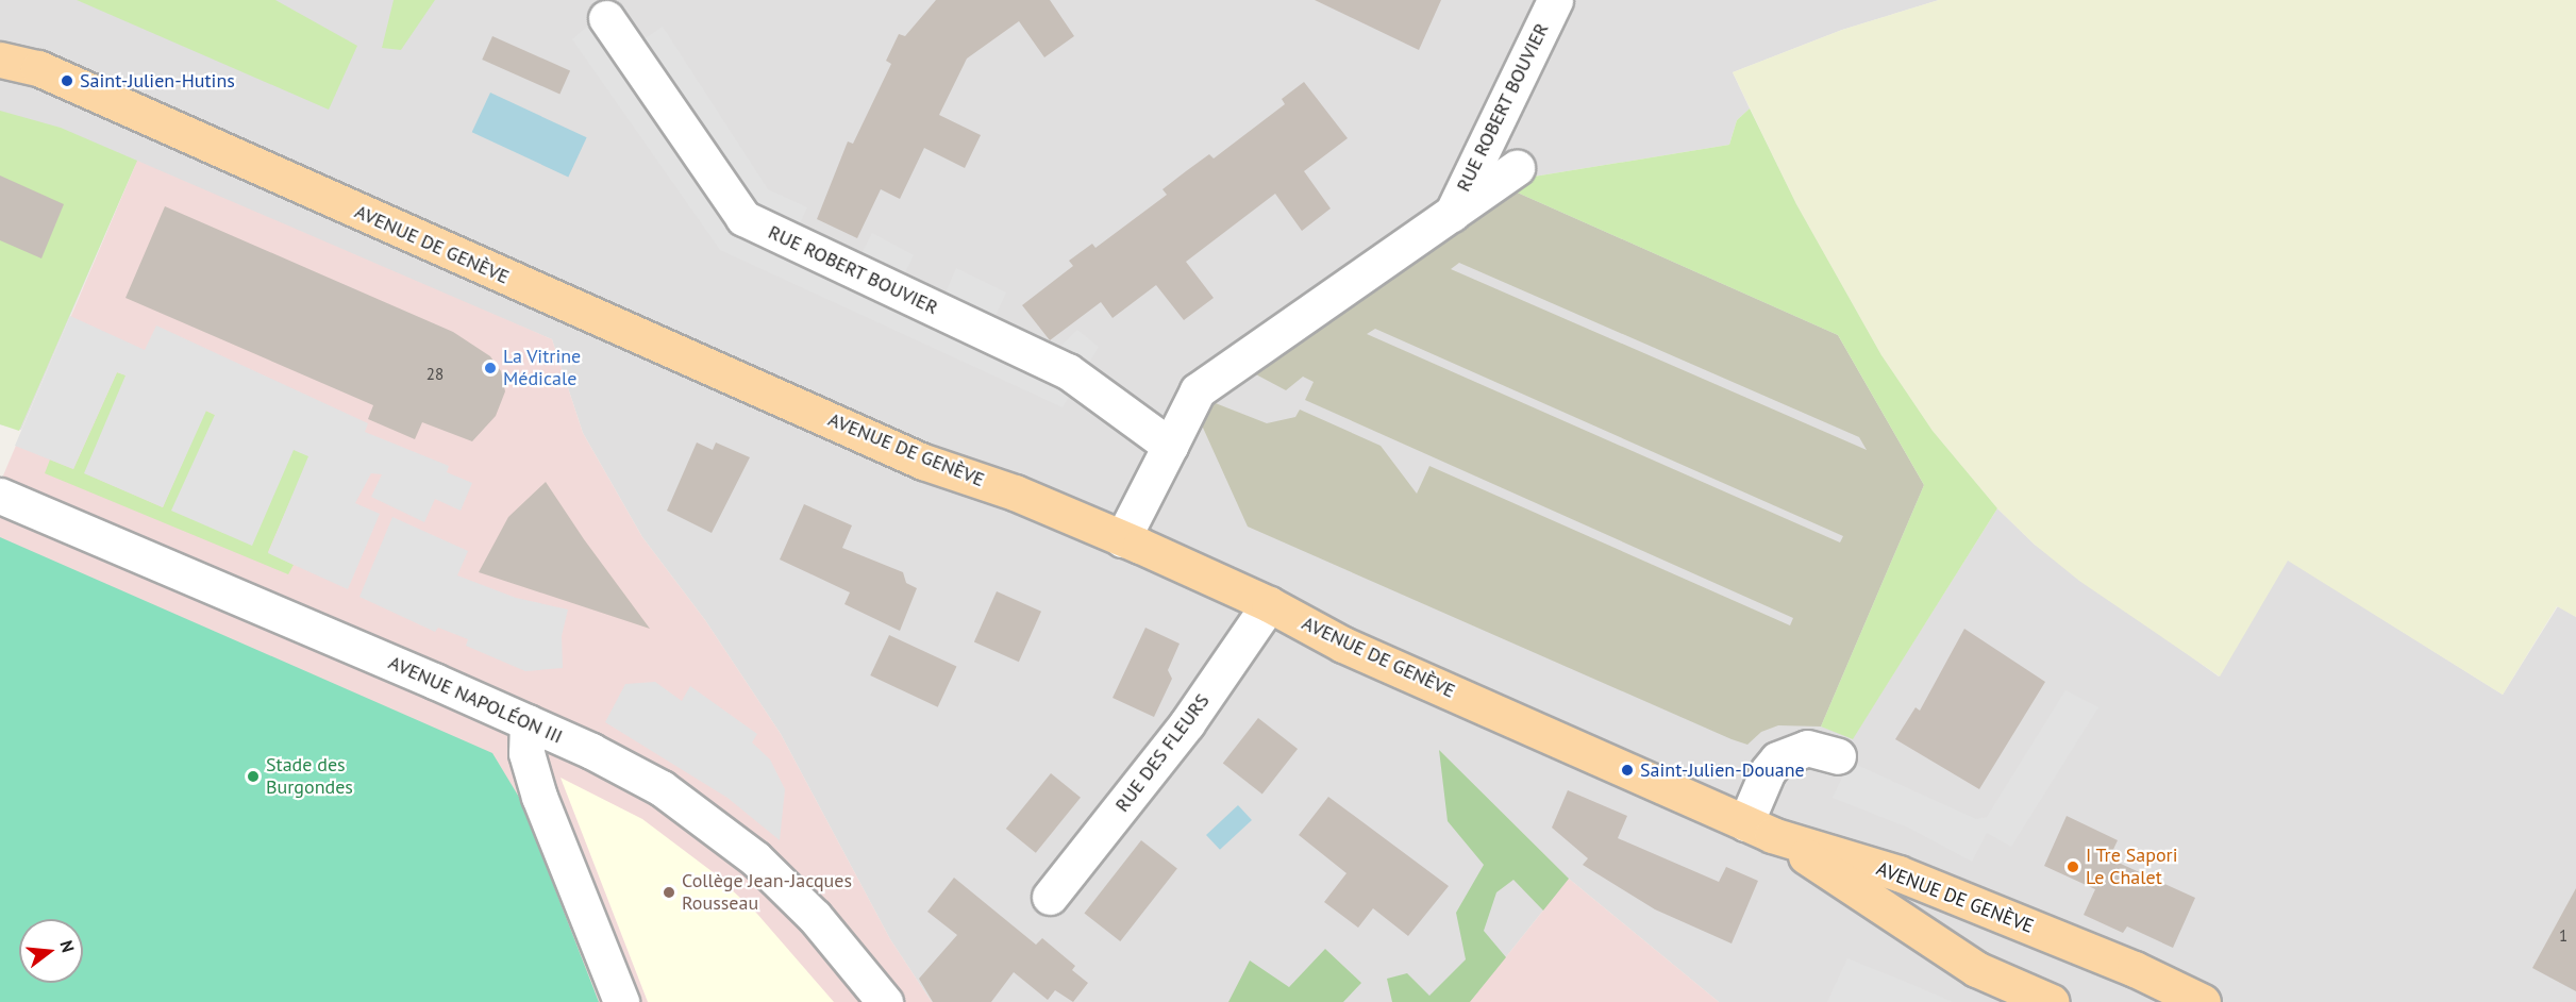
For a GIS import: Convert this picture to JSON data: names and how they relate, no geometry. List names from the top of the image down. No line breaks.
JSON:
{"streets":{"main road":["AVENUE DE GENÈVE"],"street":["RUE ROBERT BOUVIER","AVENUE NAPOLÉON III","RUE DES FLEURS"]},"crossings":[["RUE ROBERT BOUVIER","AVENUE DE GENÈVE"],["AVENUE DE GENÈVE","RUE DES FLEURS"]],"places":["Saint-Julien-Hutins","La Vitrine Médicale","Saint-Julien-Douane","Stade des Burgondes","I Tre Sapori Le Chalet","Collège Jean-Jacques Rousseau"],"house_numbers":["28","1"],"north":"right"}
